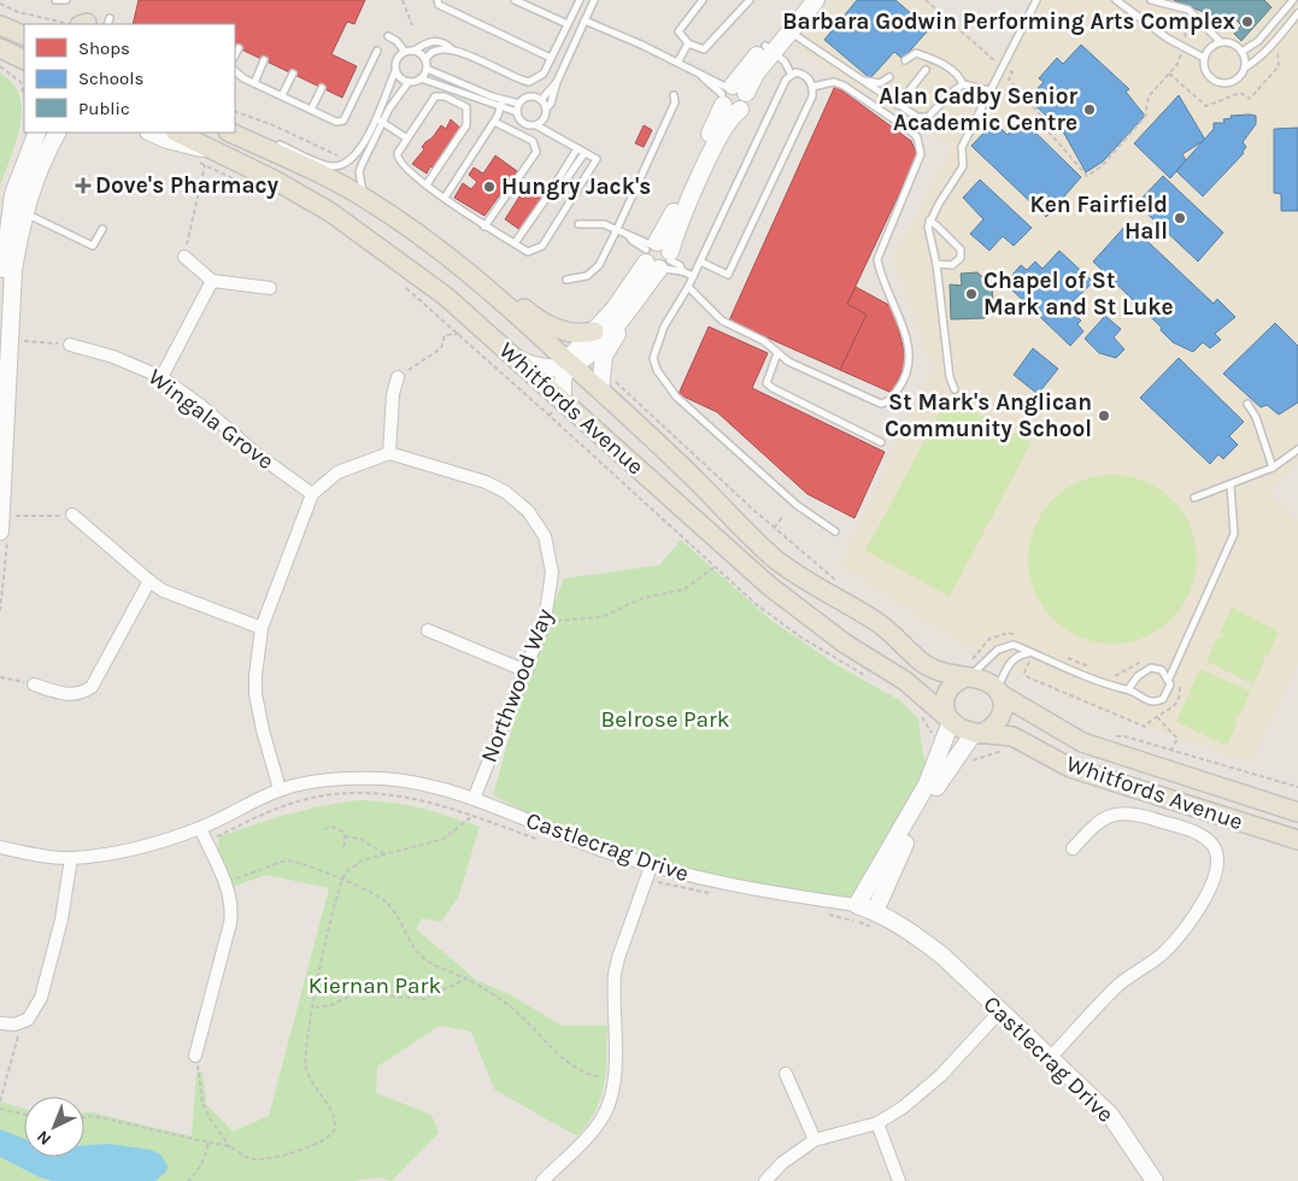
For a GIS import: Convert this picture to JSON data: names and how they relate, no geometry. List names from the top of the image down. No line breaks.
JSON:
{"streets":{"main road":["Whitfords Avenue"],"street":["Wingala Grove","Northwood Way","Castlecrag Drive"]},"crossings":[["Northwood Way","Castlecrag Drive"]],"parks":["Belrose Park","Kiernan Park"],"places":{"other":["Barbara Godwin Performing Arts Complex","Alan Cadby Senior Academic Centre","Hungry Jack's","Ken Fairfield Hall","Chapel of St Mark and St Luke","St Mark's Anglican Community School"],"health":["Dove's Pharmacy"]},"legend":["Shops","Schools","Public"],"north":"bottom left"}
